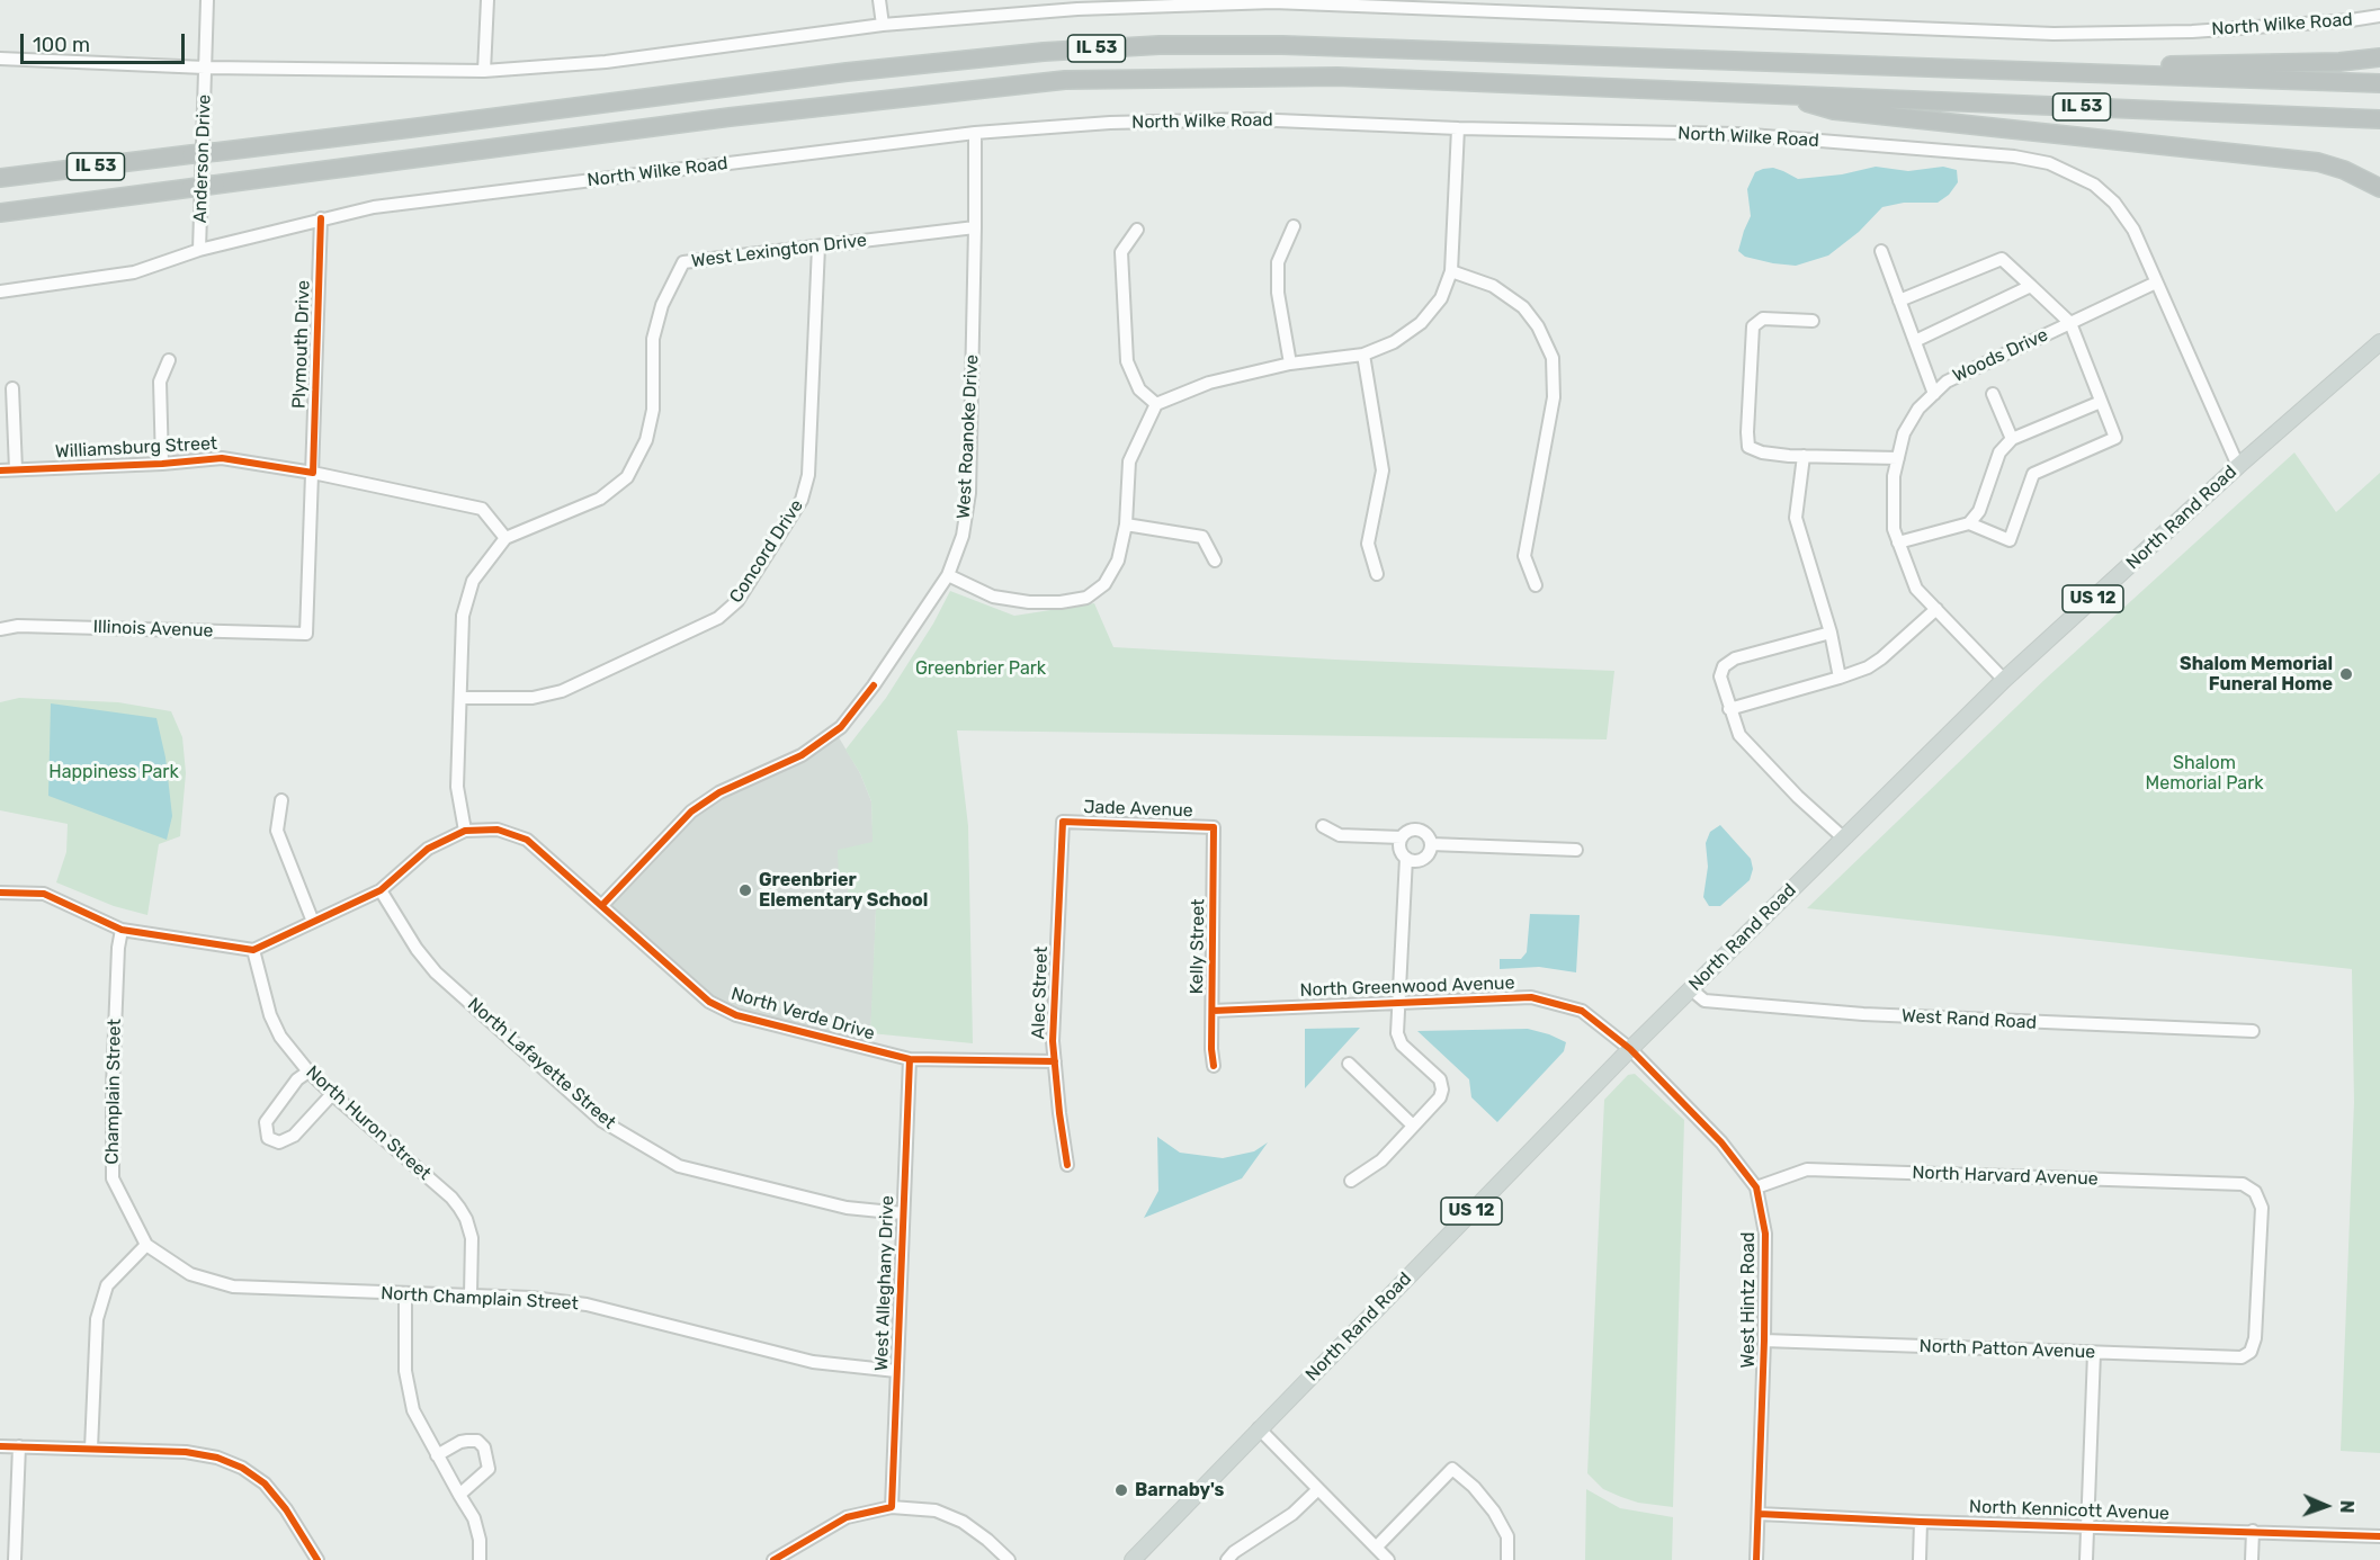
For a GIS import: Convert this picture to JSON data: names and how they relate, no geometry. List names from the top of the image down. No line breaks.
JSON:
{"streets":{"highway":["IL 53"],"main road":["North Rand Road","US 12"],"street":["North Wilke Road","Anderson Drive","West Lexington Drive","Plymouth Drive","Woods Drive","West Roanoke Drive","Williamsburg Street","Concord Drive","Illinois Avenue","Jade Avenue","Kelly Street","North Greenwood Avenue","Alec Street","North Verde Drive","West Rand Road","North Lafayette Street","Champlain Street","North Huron Street","North Harvard Avenue","West Alleghany Drive","North Champlain Street","West Hintz Road","North Patton Avenue","North Kennicott Avenue"]},"crossings":[["North Wilke Road","Anderson Drive"],["North Wilke Road","Plymouth Drive"],["North Wilke Road","Woods Drive"],["North Wilke Road","West Roanoke Drive"],["North Wilke Road","North Rand Road"],["West Lexington Drive","West Roanoke Drive"],["West Lexington Drive","Williamsburg Street"],["West Lexington Drive","Concord Drive"],["Plymouth Drive","Williamsburg Street"],["Plymouth Drive","Illinois Avenue"],["Woods Drive","North Rand Road"],["West Roanoke Drive","North Verde Drive"],["North Rand Road","North Greenwood Avenue"],["North Rand Road","West Rand Road"],["North Rand Road","West Hintz Road"],["Jade Avenue","Kelly Street"],["Jade Avenue","Alec Street"],["Kelly Street","North Greenwood Avenue"],["North Greenwood Avenue","West Hintz Road"],["Alec Street","North Verde Drive"],["North Verde Drive","North Lafayette Street"],["North Verde Drive","North Huron Street"],["North Verde Drive","West Alleghany Drive"],["North Lafayette Street","West Alleghany Drive"],["Champlain Street","North Champlain Street"],["North Huron Street","North Champlain Street"],["North Harvard Avenue","West Hintz Road"],["North Harvard Avenue","North Patton Avenue"],["West Alleghany Drive","North Champlain Street"],["West Hintz Road","North Patton Avenue"],["West Hintz Road","North Kennicott Avenue"]],"parks":["Greenbrier Park","Shalom Memorial Park","Happiness Park"],"places":["Shalom Memorial Funeral Home","Greenbrier Elementary School","Barnaby's"],"scale_bar":"100 m","north":"right"}
